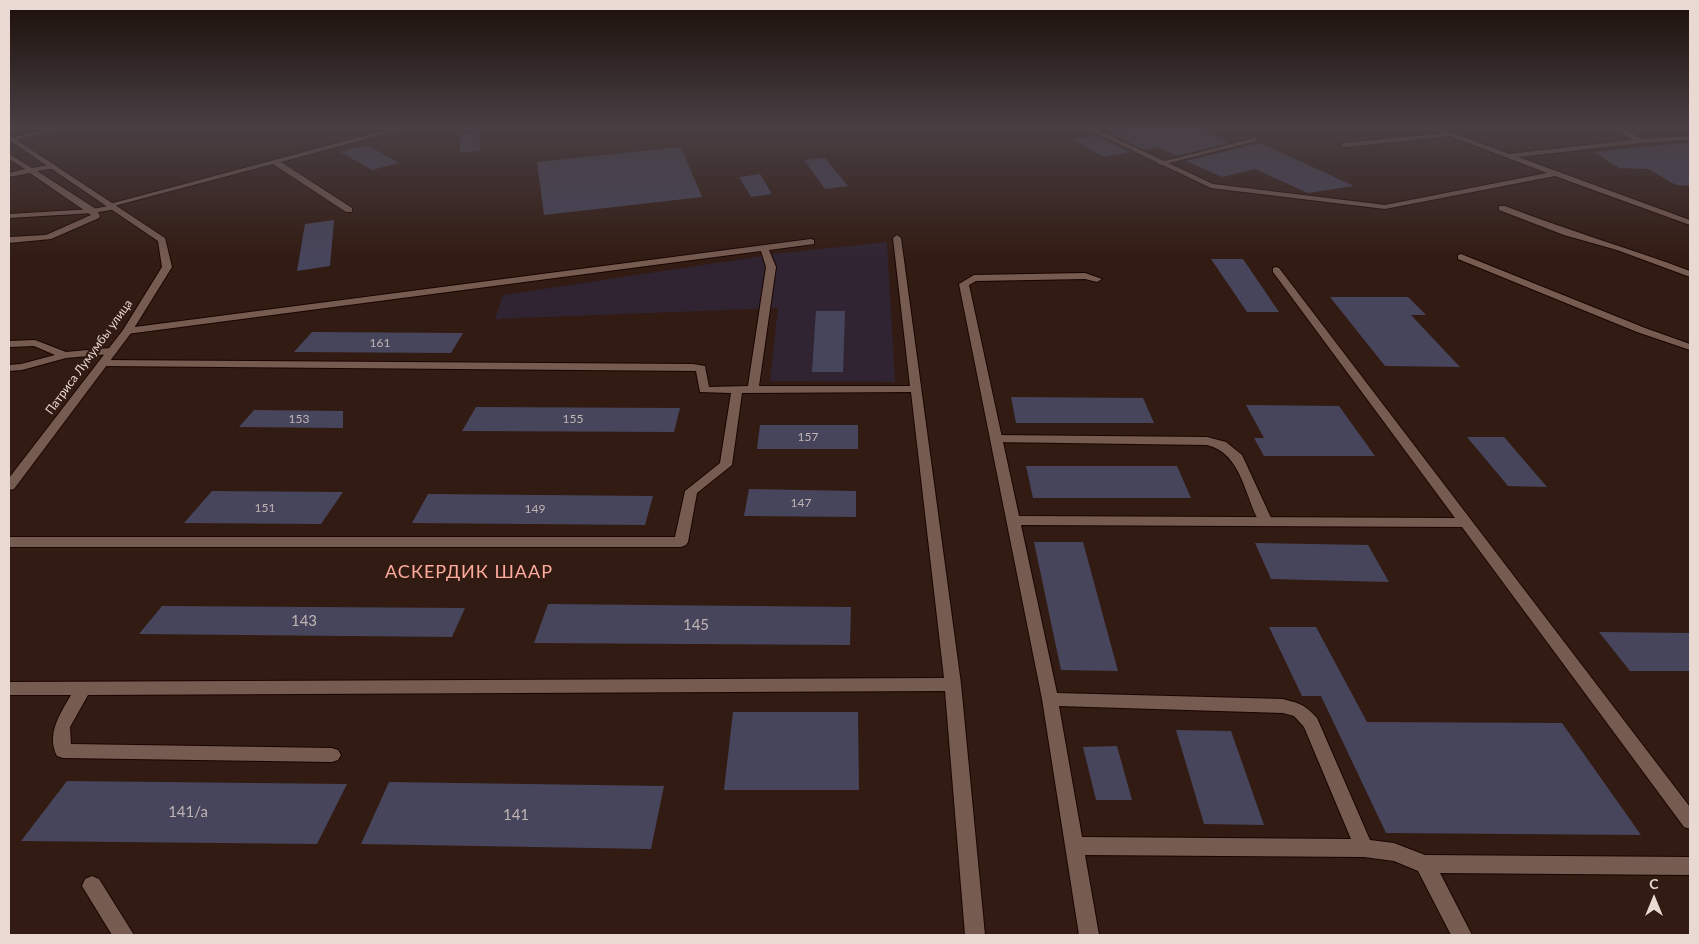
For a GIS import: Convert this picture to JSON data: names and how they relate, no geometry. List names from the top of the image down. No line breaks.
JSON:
{"streets":{"street":["Патриса Лумумбы улица"]},"districts":["АСКЕРДИК ШААР"],"house_numbers":["161","153","155","157","147","151","149","143","145","141/a","141"],"north":"top"}
